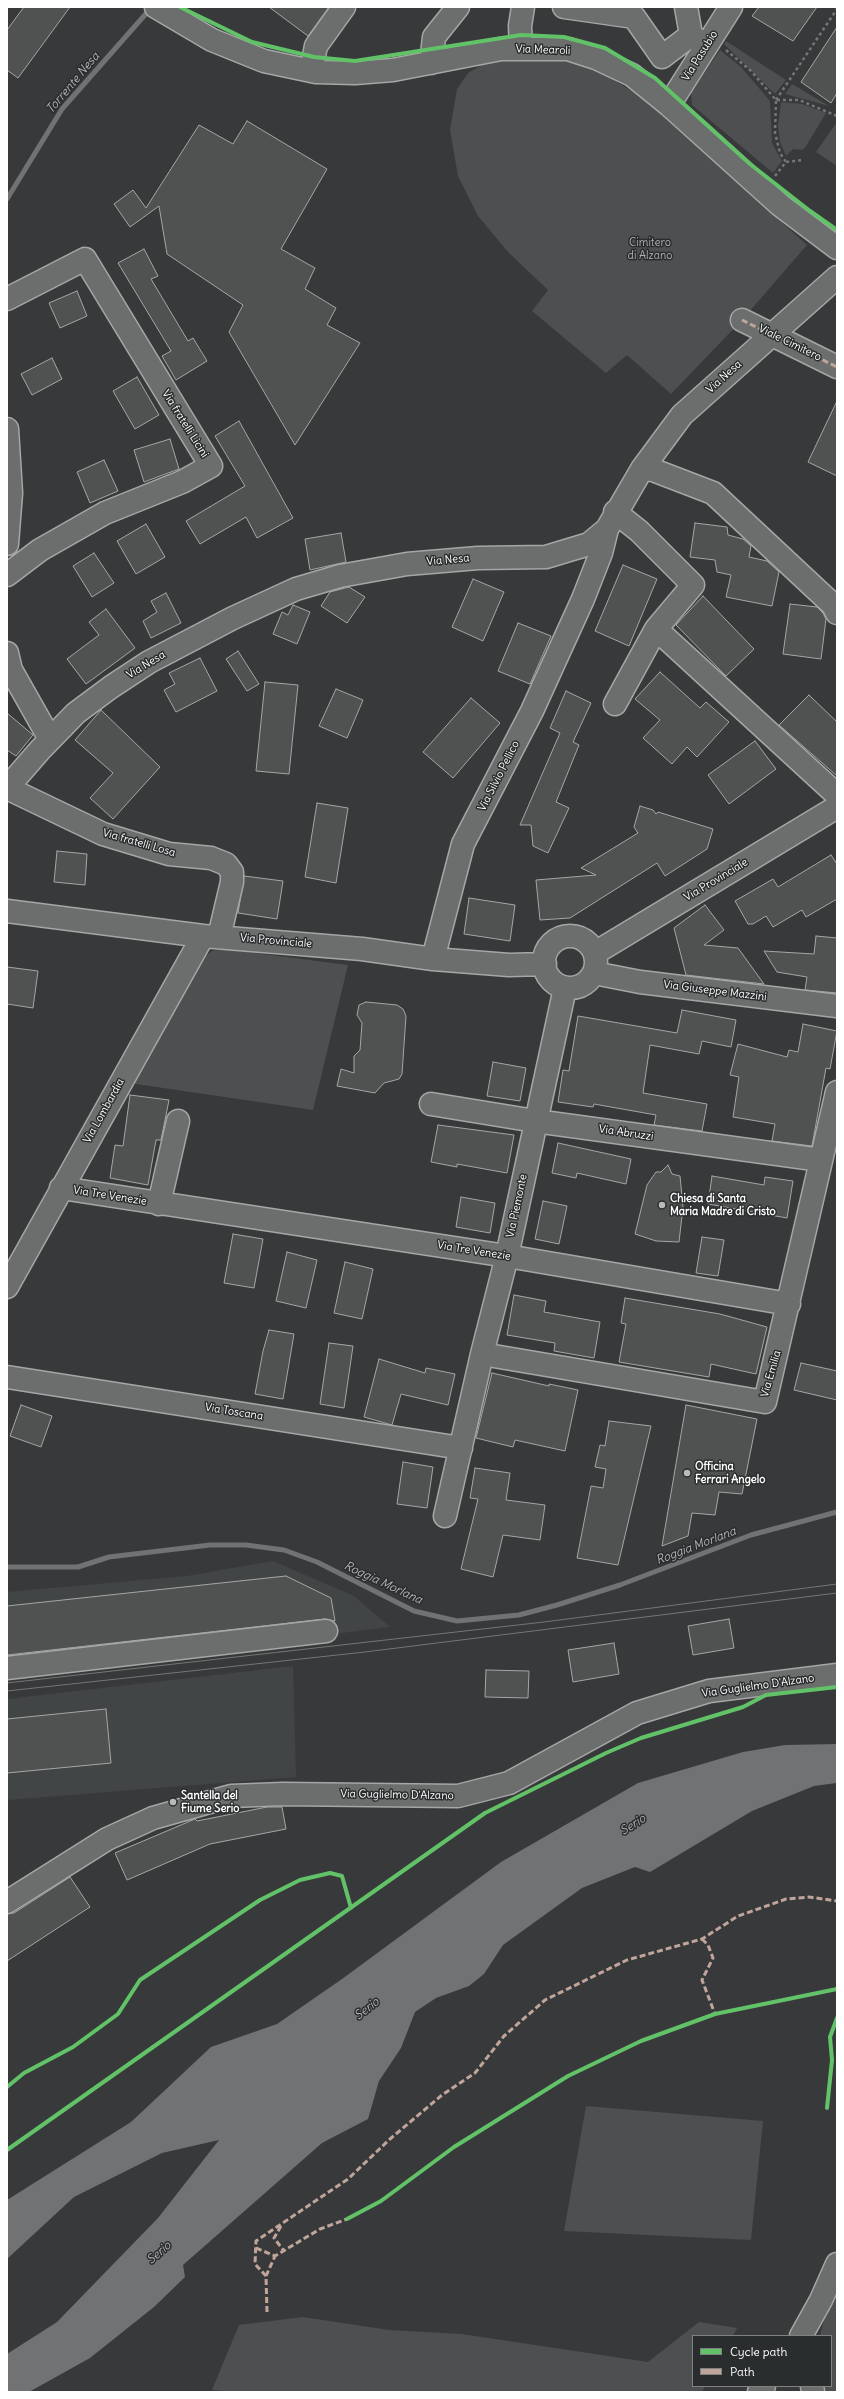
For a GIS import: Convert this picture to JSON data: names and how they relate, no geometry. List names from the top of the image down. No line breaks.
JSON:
{"streets":{"main road":["Via Mearoli","Via Pasubio","Viale Cimitero","Via Nesa","Via fratelli Licini","Via Silvio Pellico","Via fratelli Losa","Via Provinciale","Via Giuseppe Mazzini","Via Lombardia","Via Abruzzi","Via Tre Venezie","Via Piemonte","Via Emilia","Via Toscana","Via Guglielmo D'Alzano"]},"crossings":[["Via Mearoli","Via Pasubio"],["Viale Cimitero","Via Nesa"],["Via Nesa","Via Silvio Pellico"],["Via Nesa","Via fratelli Losa"],["Via Silvio Pellico","Via Provinciale"],["Via fratelli Losa","Via Provinciale"],["Via fratelli Losa","Via Lombardia"],["Via Provinciale","Via Giuseppe Mazzini"],["Via Provinciale","Via Lombardia"],["Via Provinciale","Via Piemonte"],["Via Giuseppe Mazzini","Via Piemonte"],["Via Lombardia","Via Tre Venezie"],["Via Abruzzi","Via Piemonte"],["Via Abruzzi","Via Emilia"],["Via Tre Venezie","Via Piemonte"],["Via Tre Venezie","Via Emilia"],["Via Piemonte","Via Emilia"],["Via Piemonte","Via Toscana"]],"water":["Torrente Nesa","Roggia Morlana","Serio"],"parks":["Cimitero di Alzano"],"places":["Chiesa di Santa Maria Madre di Cristo","Officina Ferrari Angelo","Santella del Fiume Serio"],"legend":["Cycle path","Path"]}
